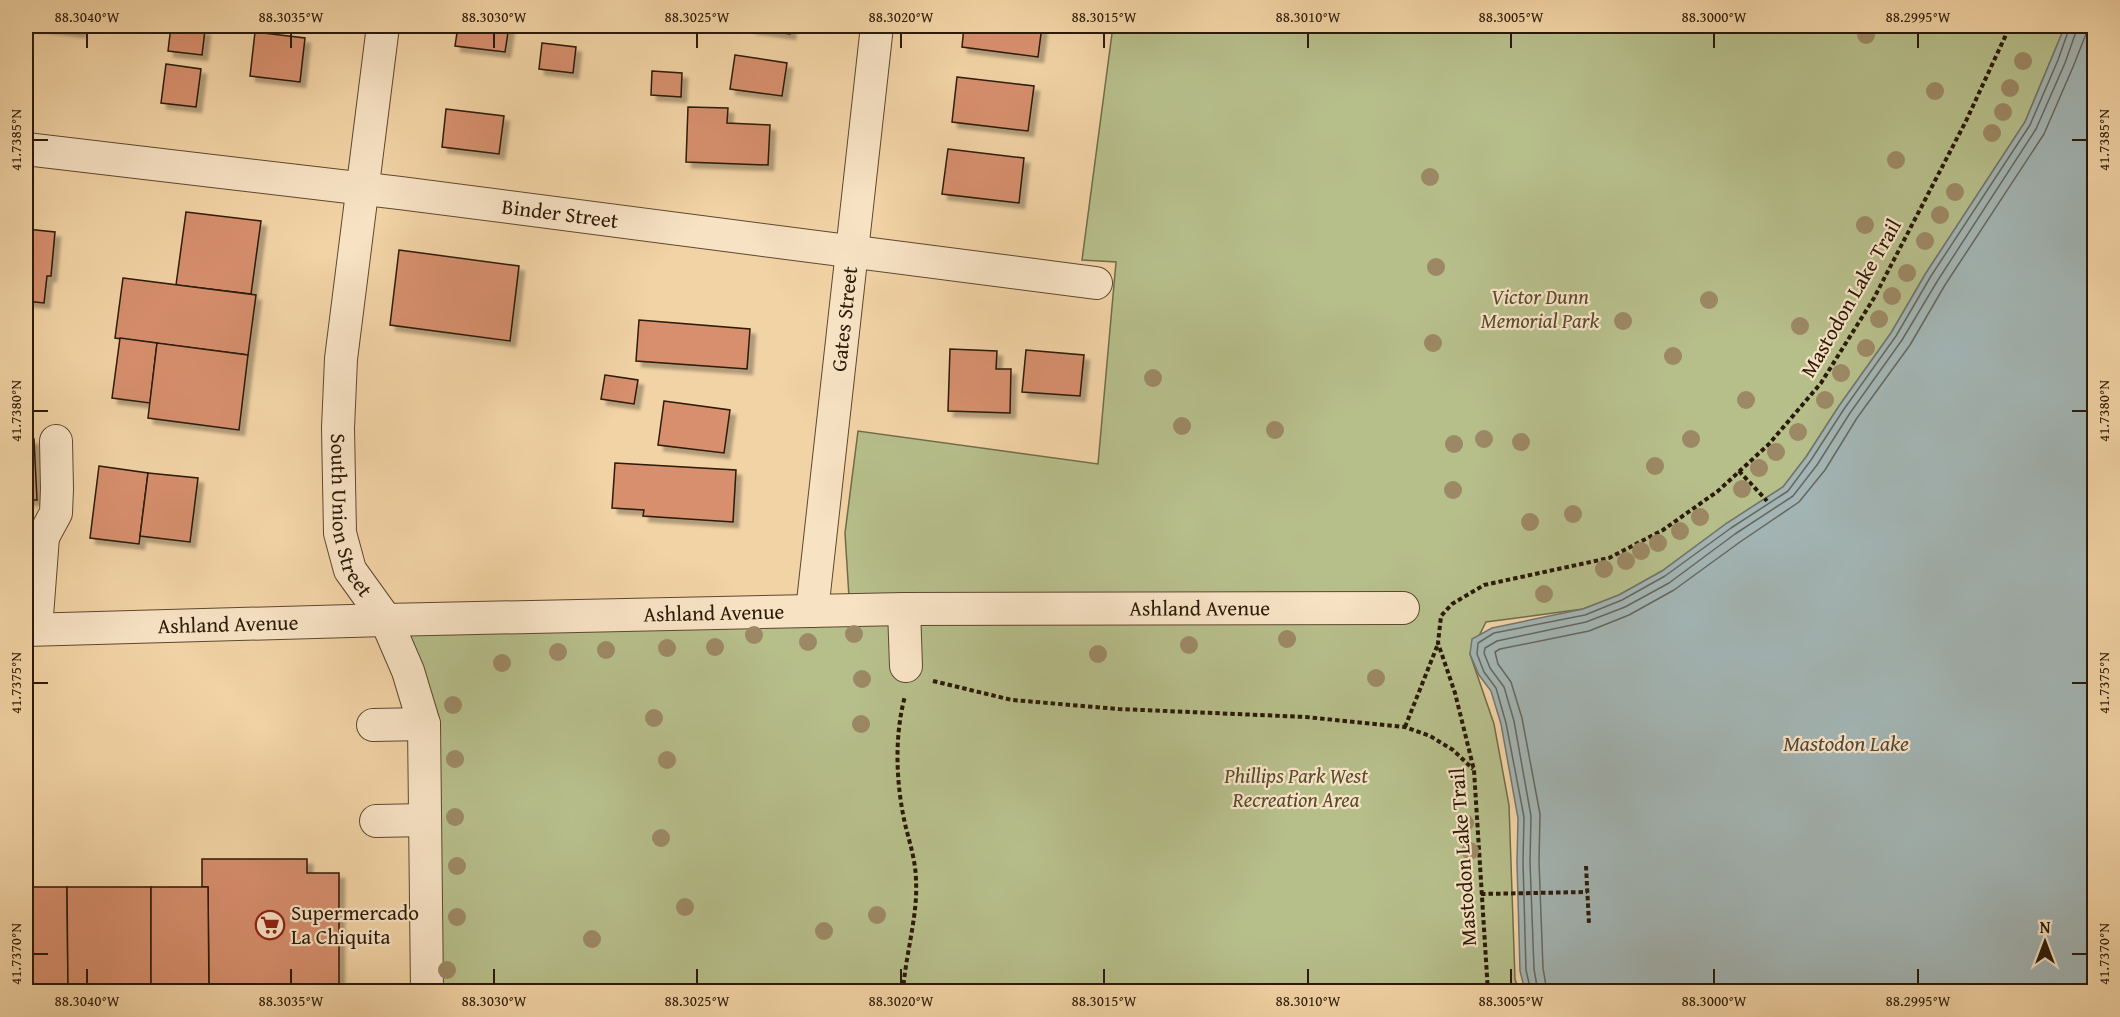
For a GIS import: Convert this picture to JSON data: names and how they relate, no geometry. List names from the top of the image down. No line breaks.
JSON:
{"streets":{"street":["Binder Street","Gates Street","South Union Street","Ashland Avenue"],"path":["Mastodon Lake Trail"]},"crossings":[["Binder Street","Gates Street"],["Binder Street","South Union Street"],["Gates Street","Ashland Avenue"],["South Union Street","Ashland Avenue"]],"water":["Mastodon Lake"],"parks":["Victor Dunn Memorial Park","Phillips Park West Recreation Area"],"places":{"supermarket":["Supermercado La Chiquita"]},"north":"top","coordinates":["88.3040°W","88.3035°W","88.3030°W","88.3025°W","88.3020°W","88.3015°W","88.3010°W","88.3005°W","88.3000°W","88.2995°W","41.7385°N","41.7380°N","41.7375°N","41.7370°N"]}
